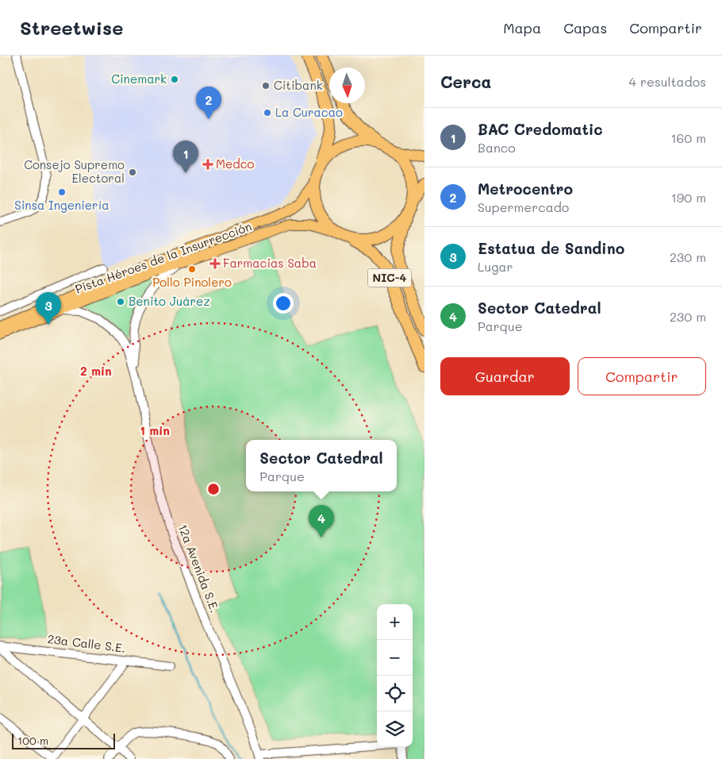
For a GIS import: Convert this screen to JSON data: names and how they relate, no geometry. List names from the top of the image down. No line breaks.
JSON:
{"streets":{"highway":["NIC-4"],"main road":["Pista Héroes de la Insurrección"],"street":["12a Avenida S.E.","23a Calle S.E."]},"crossings":[["Pista Héroes de la Insurrección","NIC-4"],["Pista Héroes de la Insurrección","12a Avenida S.E."]],"places":{"other":["Cinemark","Citibank","La Curacao","Consejo Supremo Electoral","Sinsa Ingeniería","Pollo Pinolero","Benito Juárez"],"health":["Medco","Farmacias Saba"]},"scale_bar":"100 m","north":"bottom","page":{"header":"Streetwise","nav":["Mapa","Capas","Compartir"],"heading":["Cerca","4 resultados"],"pins":["2","1","3","4"],"list":[{"mark":"1","name":"BAC Credomatic","note":"Banco","value":"160 m"},{"mark":"2","name":"Metrocentro","note":"Supermercado","value":"190 m"},{"mark":"3","name":"Estatua de Sandino","note":"Lugar","value":"230 m"},{"mark":"4","name":"Sector Catedral","note":"Parque","value":"230 m"}],"buttons":["Guardar","Compartir"],"popup":["Sector Catedral","Parque"],"map_buttons":["+","−"],"scale":"100 m"},"rings":["2 min","1 min"]}
